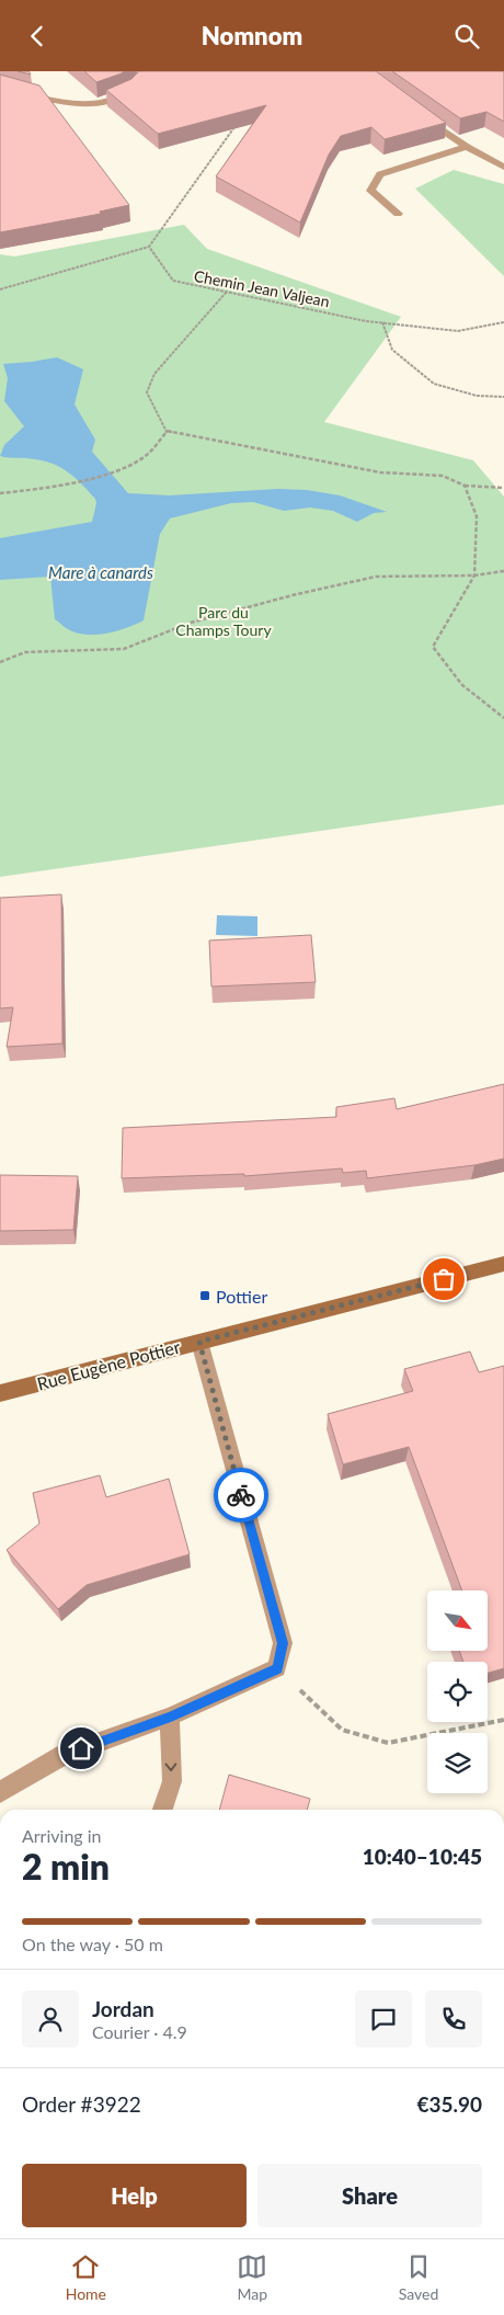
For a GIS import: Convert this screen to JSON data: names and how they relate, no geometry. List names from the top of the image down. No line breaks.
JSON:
{"streets":{"street":["Rue Eugène Pottier"],"path":["Chemin Jean Valjean"]},"water":["Mare à canards"],"parks":["Parc du Champs Toury"],"places":{"transit":["Pottier"]},"north":"bottom right","page":{"header":"Nomnom","heading":["2 min","Arriving in","10:40–10:45"],"panel":["Jordan","Courier · 4.9","Order #3922","€35.90"],"bar":"On the way · 50 m","buttons":["Help","Share"],"tabs":["Home","Map","Saved"]}}
